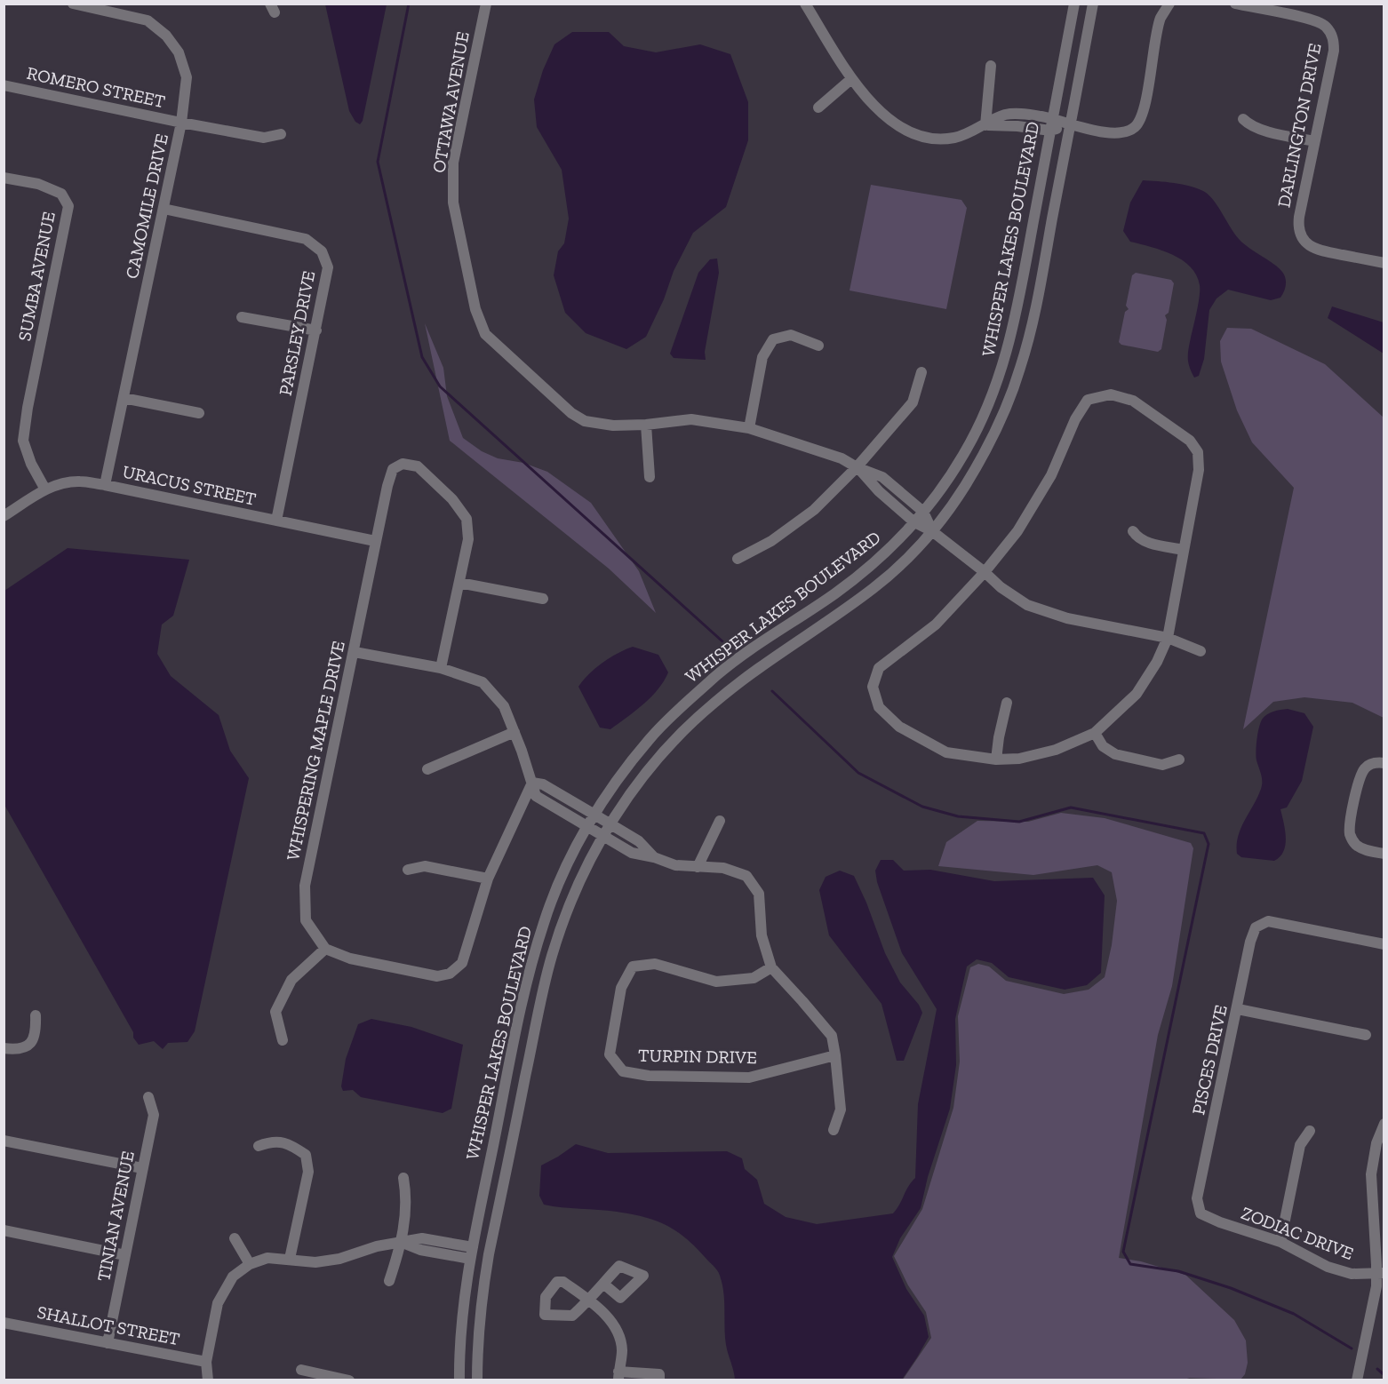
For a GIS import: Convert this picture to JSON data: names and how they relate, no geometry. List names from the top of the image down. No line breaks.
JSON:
{"streets":{"street":["ROMERO STREET","OTTAWA AVENUE","DARLINGTON DRIVE","CAMOMILE DRIVE","WHISPER LAKES BOULEVARD","SUMBA AVENUE","PARSLEY DRIVE","URACUS STREET","WHISPERING MAPLE DRIVE","TURPIN DRIVE","PISCES DRIVE","TINIAN AVENUE","ZODIAC DRIVE","SHALLOT STREET"]},"crossings":[["ROMERO STREET","CAMOMILE DRIVE"],["OTTAWA AVENUE","WHISPER LAKES BOULEVARD"],["CAMOMILE DRIVE","PARSLEY DRIVE"],["CAMOMILE DRIVE","URACUS STREET"],["SUMBA AVENUE","URACUS STREET"],["PARSLEY DRIVE","URACUS STREET"],["URACUS STREET","WHISPERING MAPLE DRIVE"],["PISCES DRIVE","ZODIAC DRIVE"],["TINIAN AVENUE","SHALLOT STREET"]]}
